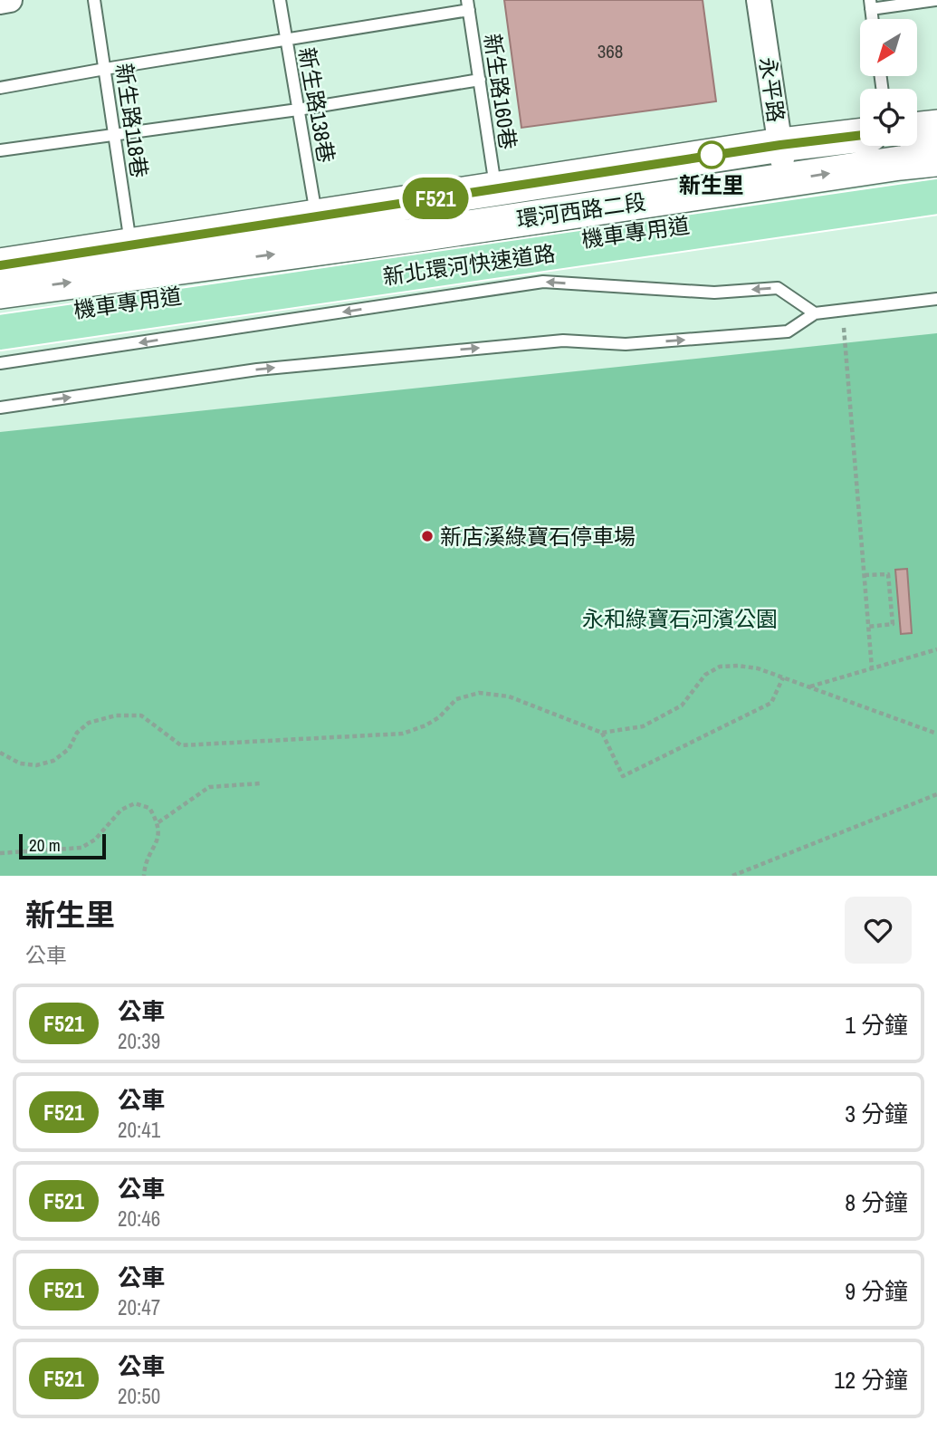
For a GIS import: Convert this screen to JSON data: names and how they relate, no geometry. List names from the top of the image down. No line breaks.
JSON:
{"streets":{"highway":["新北環河快速道路"],"main road":["環河西路二段"],"street":["永平路"],"lane":["新生路160巷","新生路138巷","新生路118巷","機車專用道"]},"crossings":[["永平路","環河西路二段"],["新生路160巷","環河西路二段"],["新生路138巷","環河西路二段"],["新生路118巷","環河西路二段"]],"parks":["永和綠寶石河濱公園"],"places":["新生里","新店溪綠寶石停車場"],"lines":["bus line F521"],"house_numbers":["368"],"scale_bar":"20 m","north":"bottom left","page":{"on_map":"F521","scale":"20 m","heading":["新生里","公車"],"list":[{"mark":"F521","name":"公車","note":"20:39","value":"1 分鐘"},{"mark":"F521","name":"公車","note":"20:41","value":"3 分鐘"},{"mark":"F521","name":"公車","note":"20:46","value":"8 分鐘"},{"mark":"F521","name":"公車","note":"20:47","value":"9 分鐘"},{"mark":"F521","name":"公車","note":"20:50","value":"12 分鐘"}]}}
